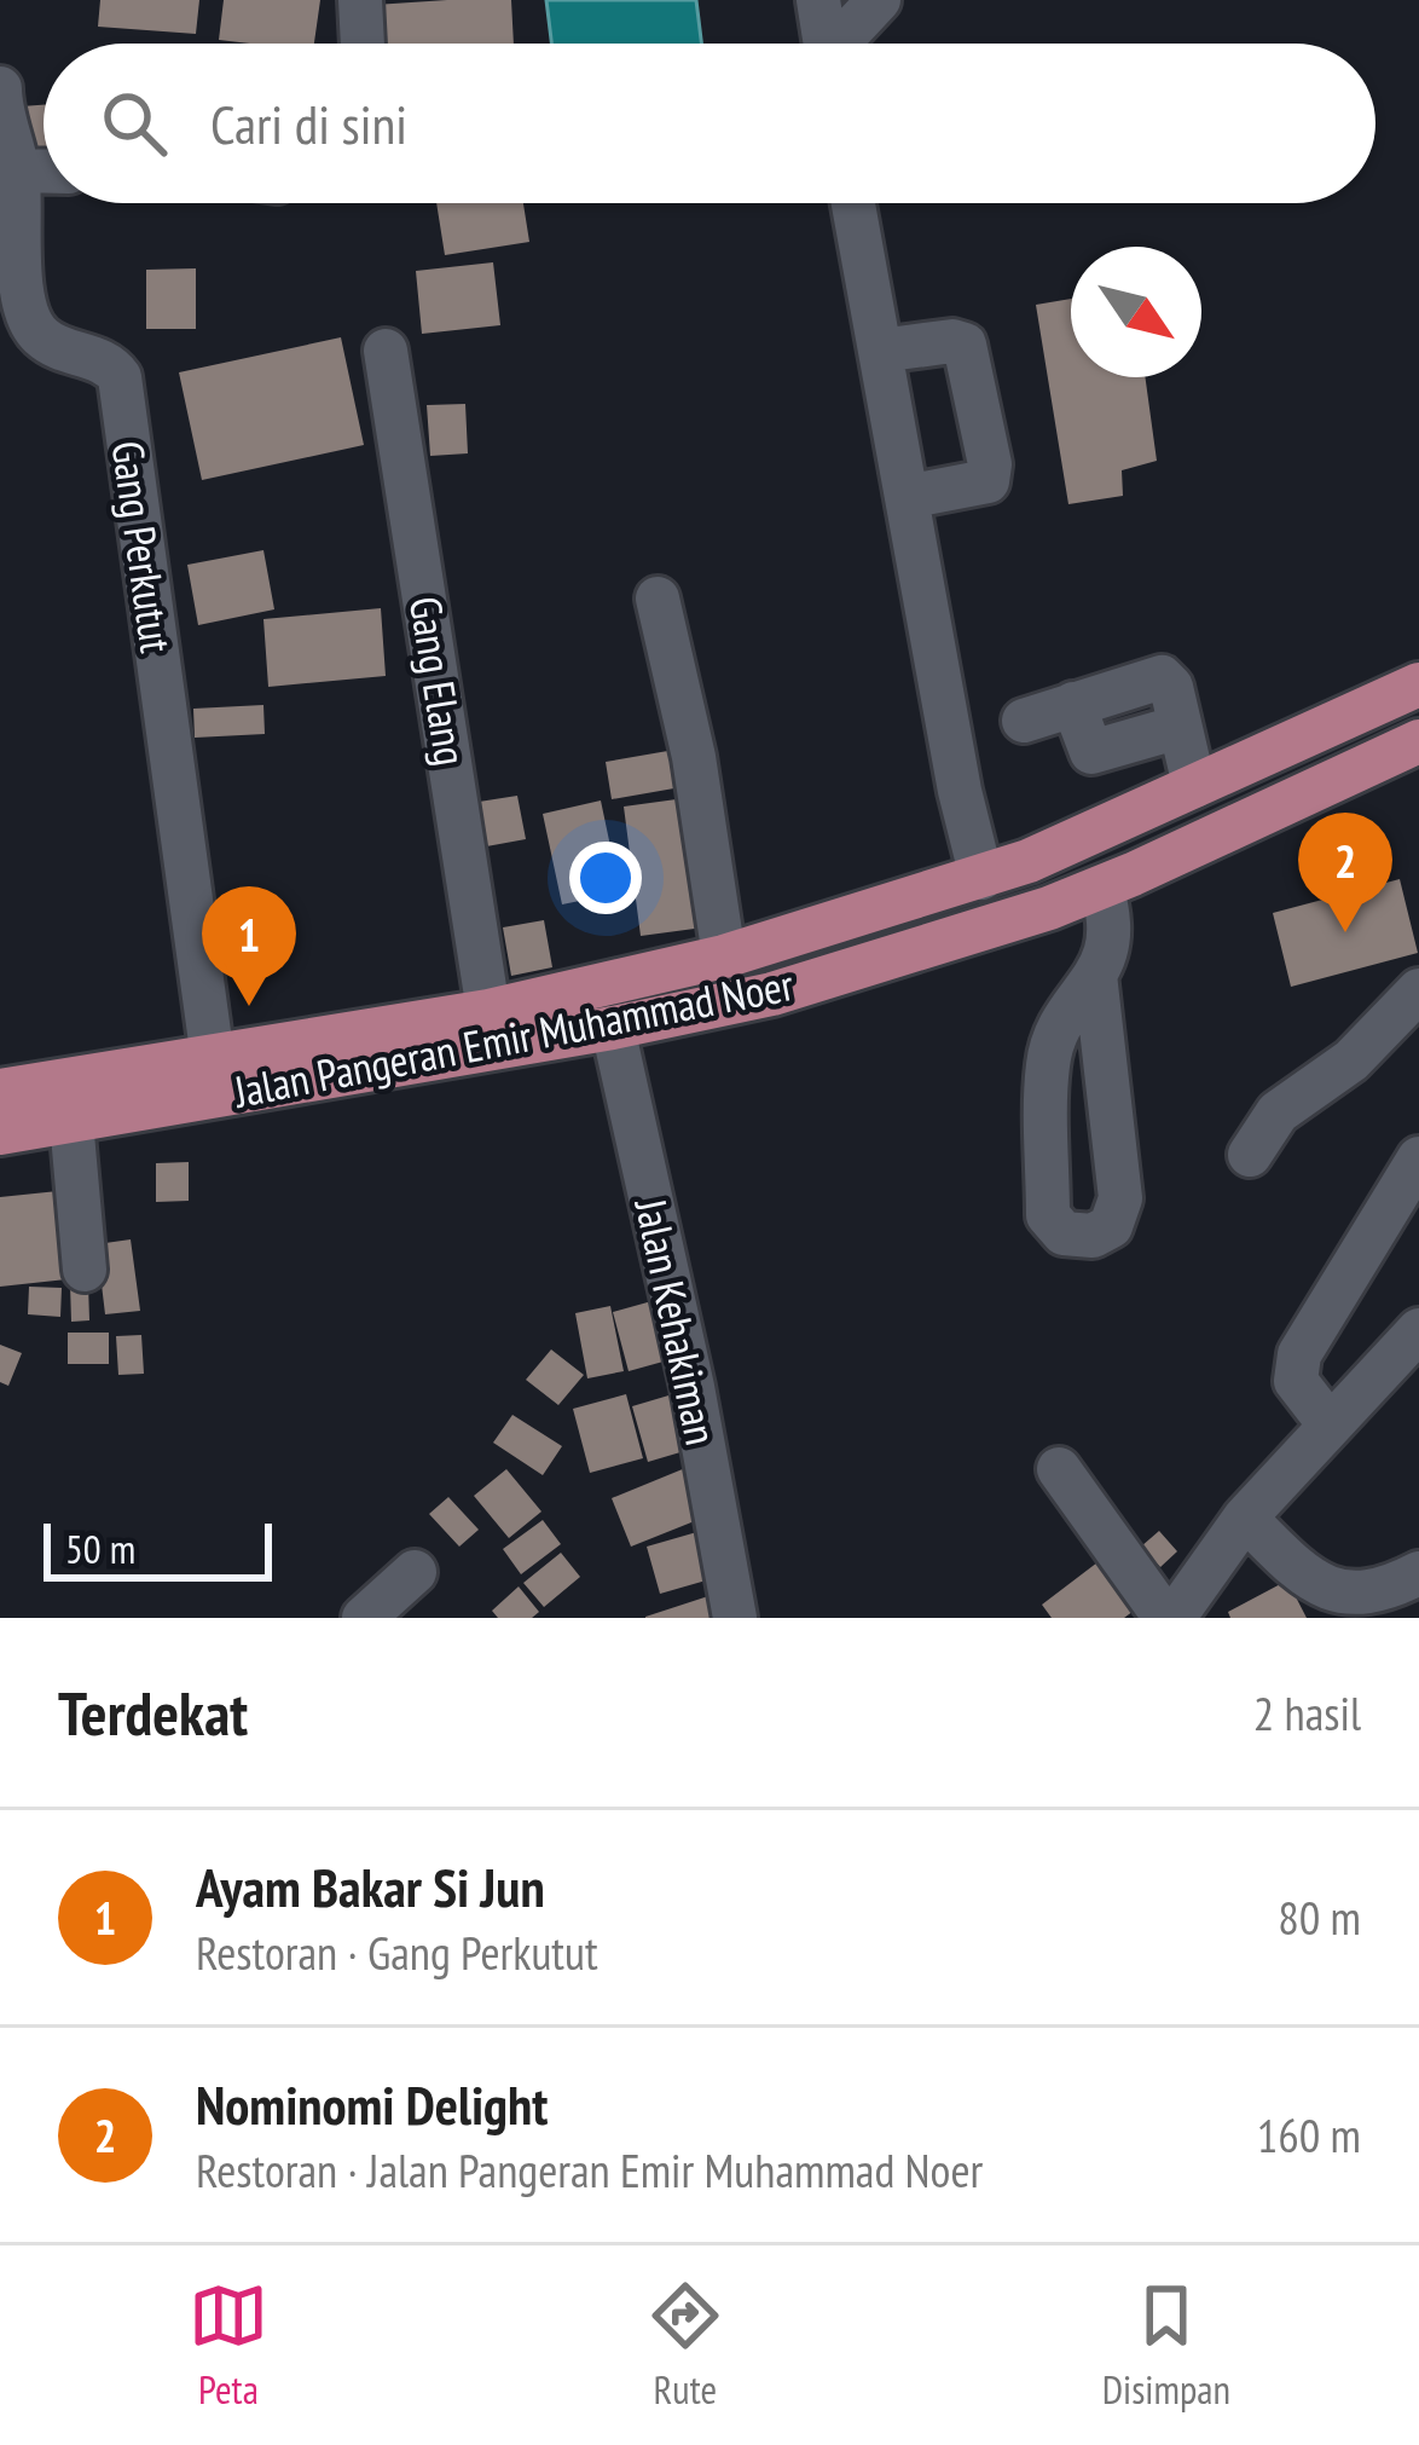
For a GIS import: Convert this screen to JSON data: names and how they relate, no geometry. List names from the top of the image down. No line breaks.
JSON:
{"streets":{"main road":["Jalan Pangeran Emir Muhammad Noer"],"street":["Gang Perkutut","Gang Elang","Jalan Kehakiman"]},"crossings":[["Gang Perkutut","Jalan Pangeran Emir Muhammad Noer"],["Gang Elang","Jalan Pangeran Emir Muhammad Noer"],["Jalan Pangeran Emir Muhammad Noer","Jalan Kehakiman"]],"scale_bar":"50 m","north":"bottom right","page":{"search":"Cari di sini","pins":["2","1"],"scale":"50 m","heading":["Terdekat","2 hasil"],"list":[{"mark":"1","name":"Ayam Bakar Si Jun","note":"Restoran · Gang Perkutut","value":"80 m"},{"mark":"2","name":"Nominomi Delight","note":"Restoran · Jalan Pangeran Emir Muhammad Noer","value":"160 m"}],"nav":["Peta","Rute","Disimpan"]}}
